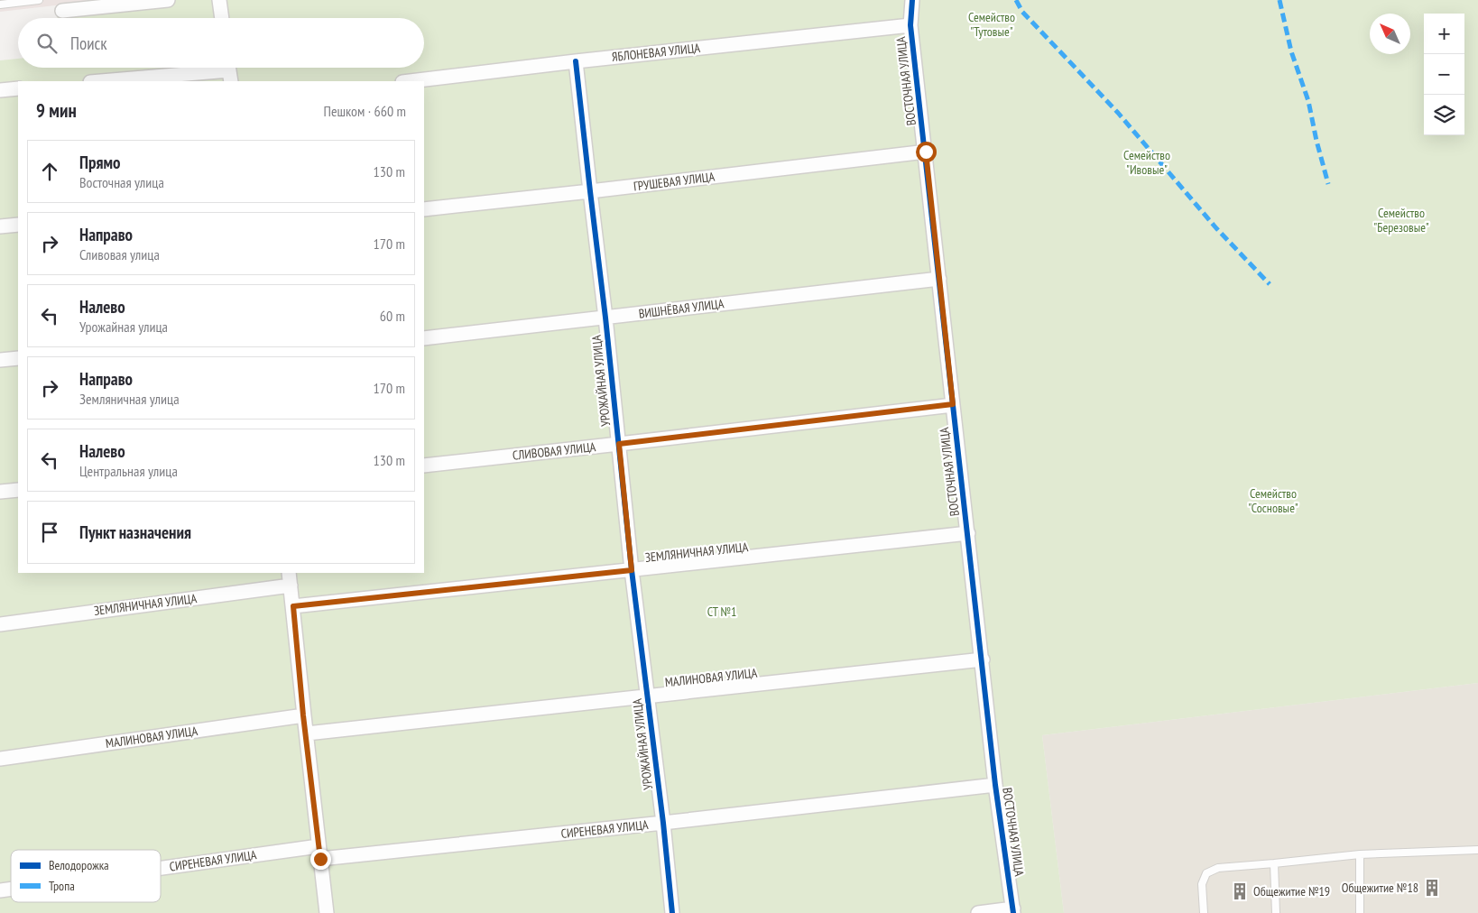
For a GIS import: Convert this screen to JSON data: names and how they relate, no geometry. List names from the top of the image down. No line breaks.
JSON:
{"streets":{"street":["ЯБЛОНЕВАЯ УЛИЦА","ВОСТОЧНАЯ УЛИЦА","ГРУШЕВАЯ УЛИЦА","ВИШНЁВАЯ УЛИЦА","УРОЖАЙНАЯ УЛИЦА","СЛИВОВАЯ УЛИЦА","ЗЕМЛЯНИЧНАЯ УЛИЦА","МАЛИНОВАЯ УЛИЦА","СИРЕНЕВАЯ УЛИЦА"]},"crossings":[["ЯБЛОНЕВАЯ УЛИЦА","ВОСТОЧНАЯ УЛИЦА"],["ЯБЛОНЕВАЯ УЛИЦА","УРОЖАЙНАЯ УЛИЦА"],["ВОСТОЧНАЯ УЛИЦА","ГРУШЕВАЯ УЛИЦА"],["ВОСТОЧНАЯ УЛИЦА","ВИШНЁВАЯ УЛИЦА"],["ВОСТОЧНАЯ УЛИЦА","СЛИВОВАЯ УЛИЦА"],["ВОСТОЧНАЯ УЛИЦА","ЗЕМЛЯНИЧНАЯ УЛИЦА"],["ВОСТОЧНАЯ УЛИЦА","МАЛИНОВАЯ УЛИЦА"],["ВОСТОЧНАЯ УЛИЦА","СИРЕНЕВАЯ УЛИЦА"],["ГРУШЕВАЯ УЛИЦА","УРОЖАЙНАЯ УЛИЦА"],["ВИШНЁВАЯ УЛИЦА","УРОЖАЙНАЯ УЛИЦА"],["УРОЖАЙНАЯ УЛИЦА","СЛИВОВАЯ УЛИЦА"],["УРОЖАЙНАЯ УЛИЦА","ЗЕМЛЯНИЧНАЯ УЛИЦА"],["УРОЖАЙНАЯ УЛИЦА","МАЛИНОВАЯ УЛИЦА"],["УРОЖАЙНАЯ УЛИЦА","СИРЕНЕВАЯ УЛИЦА"]],"parks":["Семейство \"Тутовые\"","Семейство \"Ивовые\"","Семейство \"Березовые\"","Семейство \"Сосновые\"","СТ №1"],"places":{"building":["Общежитие №18","Общежитие №19"]},"legend":["Велодорожка","Тропа"],"north":"top left","page":{"map_buttons":["+","−"],"search":"Поиск","heading":["9 мин","Пешком · 660 m"],"list":[["Прямо","Восточная улица","130 m"],["Направо","Сливовая улица","170 m"],["Налево","Урожайная улица","60 m"],["Направо","Земляничная улица","170 m"],["Налево","Центральная улица","130 m"],"Пункт назначения"]}}
